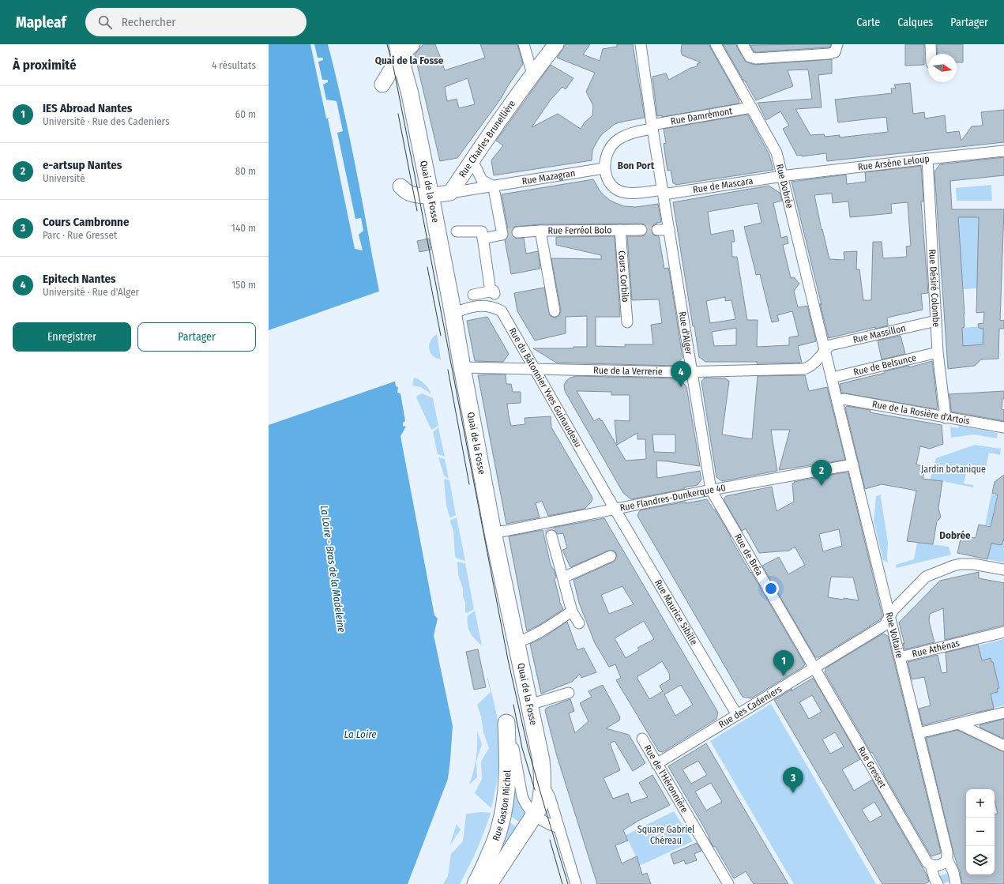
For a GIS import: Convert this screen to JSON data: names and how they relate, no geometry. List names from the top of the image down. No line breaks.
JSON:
{"streets":{"main road":["Rue Charles Brunellière","Quai de la Fosse","Rue Gaston Michel"],"street":["Rue Damrémont","Rue Arsène Leloup","Rue Mazagran","Rue de Mascara","Rue Dobrée","Rue Ferréol Bolo","Cours Corbilo","Rue Désiré Colombe","Rue d'Alger","Rue Massillon","Rue de Belsunce","Rue de la Verrerie","Rue du Bâtonnier Yves Guinaudeau","Rue de la Rosière d'Artois","Rue Flandres-Dunkerque 40","Rue de Bréa","Rue Maurice Sibille","Rue Voltaire","Rue Athénas","Rue des Cadeniers","Rue Gresset","Rue de l'Héronnière"]},"crossings":[["Rue Damrémont","Rue Mazagran"],["Rue Damrémont","Rue de Mascara"],["Rue Damrémont","Rue Dobrée"],["Rue Damrémont","Rue d'Alger"],["Rue Charles Brunellière","Rue Mazagran"],["Rue Arsène Leloup","Rue de Mascara"],["Rue Arsène Leloup","Rue Dobrée"],["Rue Arsène Leloup","Rue Désiré Colombe"],["Rue Mazagran","Rue de Mascara"],["Rue de Mascara","Rue Dobrée"],["Rue de Mascara","Rue d'Alger"],["Rue Dobrée","Rue Massillon"],["Rue Dobrée","Rue de la Verrerie"],["Rue Dobrée","Rue Voltaire"],["Quai de la Fosse","Rue de la Verrerie"],["Quai de la Fosse","Rue du Bâtonnier Yves Guinaudeau"],["Quai de la Fosse","Rue Flandres-Dunkerque 40"],["Rue Ferréol Bolo","Cours Corbilo"],["Rue Désiré Colombe","Rue Massillon"],["Rue Désiré Colombe","Rue de Belsunce"],["Rue Désiré Colombe","Rue de la Rosière d'Artois"],["Rue d'Alger","Rue de la Verrerie"],["Rue d'Alger","Rue Flandres-Dunkerque 40"],["Rue d'Alger","Rue de Bréa"],["Rue Massillon","Rue de la Verrerie"],["Rue Massillon","Rue Voltaire"],["Rue de Belsunce","Rue Voltaire"],["Rue de la Verrerie","Rue du Bâtonnier Yves Guinaudeau"],["Rue de la Verrerie","Rue Voltaire"],["Rue du Bâtonnier Yves Guinaudeau","Rue Flandres-Dunkerque 40"],["Rue du Bâtonnier Yves Guinaudeau","Rue Maurice Sibille"],["Rue de la Rosière d'Artois","Rue Voltaire"],["Rue Flandres-Dunkerque 40","Rue de Bréa"],["Rue Flandres-Dunkerque 40","Rue Maurice Sibille"],["Rue Flandres-Dunkerque 40","Rue Voltaire"],["Rue de Bréa","Rue des Cadeniers"],["Rue de Bréa","Rue Gresset"],["Rue Maurice Sibille","Rue des Cadeniers"],["Rue Voltaire","Rue Athénas"],["Rue Voltaire","Rue des Cadeniers"],["Rue des Cadeniers","Rue Gresset"],["Rue des Cadeniers","Rue de l'Héronnière"]],"districts":["Quai de la Fosse","Bon Port","Dobrée"],"water":["La Loire - Bras de la Madeleine","La Loire"],"parks":["Jardin botanique","Square Gabriel Chéreau"],"north":"right","page":{"header":"Mapleaf","search":"Rechercher","nav":["Carte","Calques","Partager"],"heading":["À proximité","4 résultats"],"list":[{"mark":"1","name":"IES Abroad Nantes","note":"Université · Rue des Cadeniers","value":"60 m"},{"mark":"2","name":"e-artsup Nantes","note":"Université","value":"80 m"},{"mark":"3","name":"Cours Cambronne","note":"Parc · Rue Gresset","value":"140 m"},{"mark":"4","name":"Epitech Nantes","note":"Université · Rue d'Alger","value":"150 m"}],"buttons":["Enregistrer","Partager"],"pins":["4","2","1","3"],"map_buttons":["+","−"]}}
